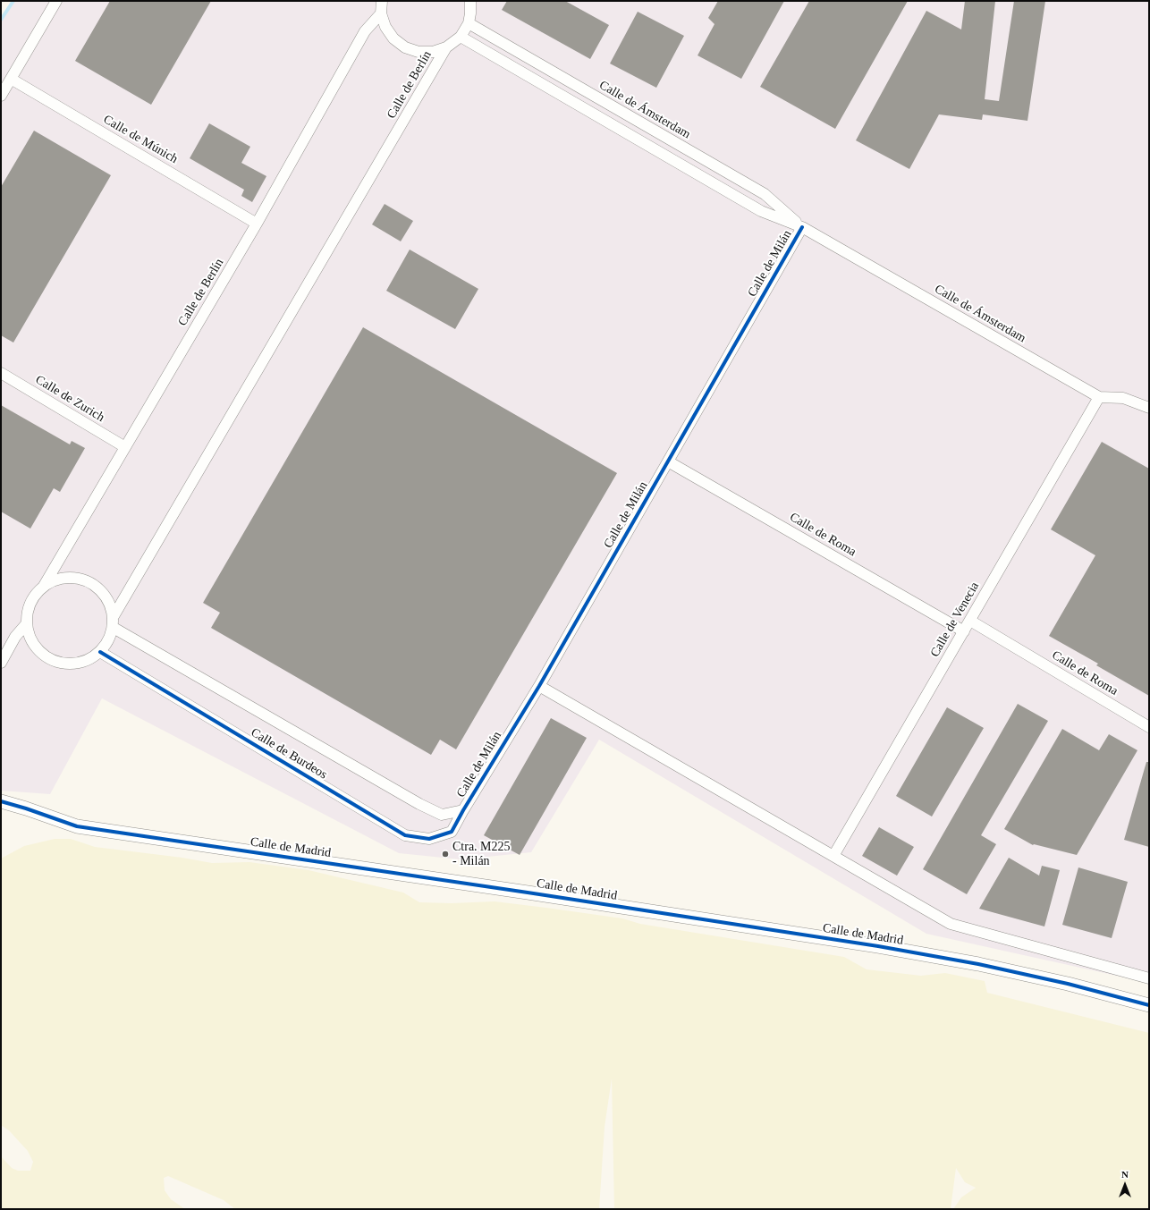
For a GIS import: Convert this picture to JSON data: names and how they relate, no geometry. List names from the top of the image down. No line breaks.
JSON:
{"streets":{"street":["Calle de Berlín","Calle de Ámsterdam","Calle de Múnich","Calle de Milán","Calle de Zurich","Calle de Roma","Calle de Venecia","Calle de Burdeos","Calle de Madrid"]},"crossings":[["Calle de Berlín","Calle de Múnich"],["Calle de Berlín","Calle de Zurich"],["Calle de Berlín","Calle de Burdeos"],["Calle de Ámsterdam","Calle de Milán"],["Calle de Ámsterdam","Calle de Venecia"],["Calle de Milán","Calle de Roma"],["Calle de Milán","Calle de Burdeos"],["Calle de Roma","Calle de Venecia"]],"places":["Ctra. M225 - Milán"],"north":"top"}
